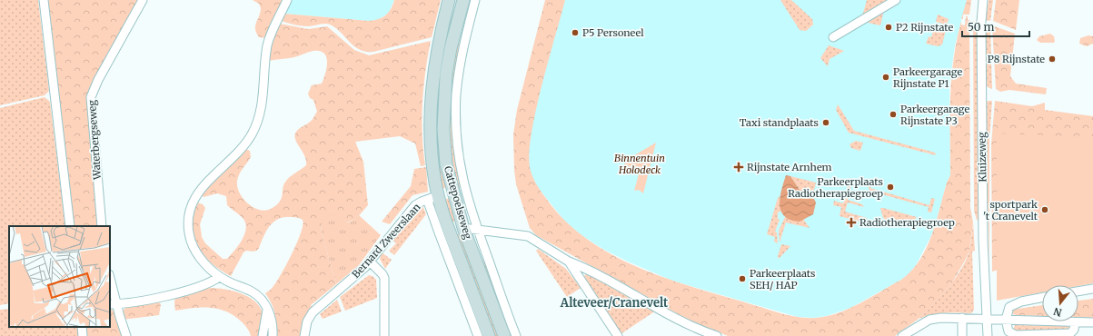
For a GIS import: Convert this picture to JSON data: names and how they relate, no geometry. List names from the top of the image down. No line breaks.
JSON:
{"streets":{"street":["Waterbergseweg","Kluizeweg","Cattepoelseweg","Bernard Zweerslaan"]},"crossings":[["Cattepoelseweg","Bernard Zweerslaan"]],"districts":["Alteveer/Cranevelt"],"parks":["Binnentuin Holodeck"],"places":{"other":["P2 Rijnstate","P5 Personeel","P8 Rijnstate","Parkeergarage Rijnstate P1","Parkeergarage Rijnstate P3","Taxi standplaats","Parkeerplaats Radiotherapiegroep","sportpark 't Cranevelt","Parkeerplaats SEH/ HAP"],"health":["Rijnstate Arnhem","Radiotherapiegroep"]},"scale_bar":"50 m","north":"bottom"}
